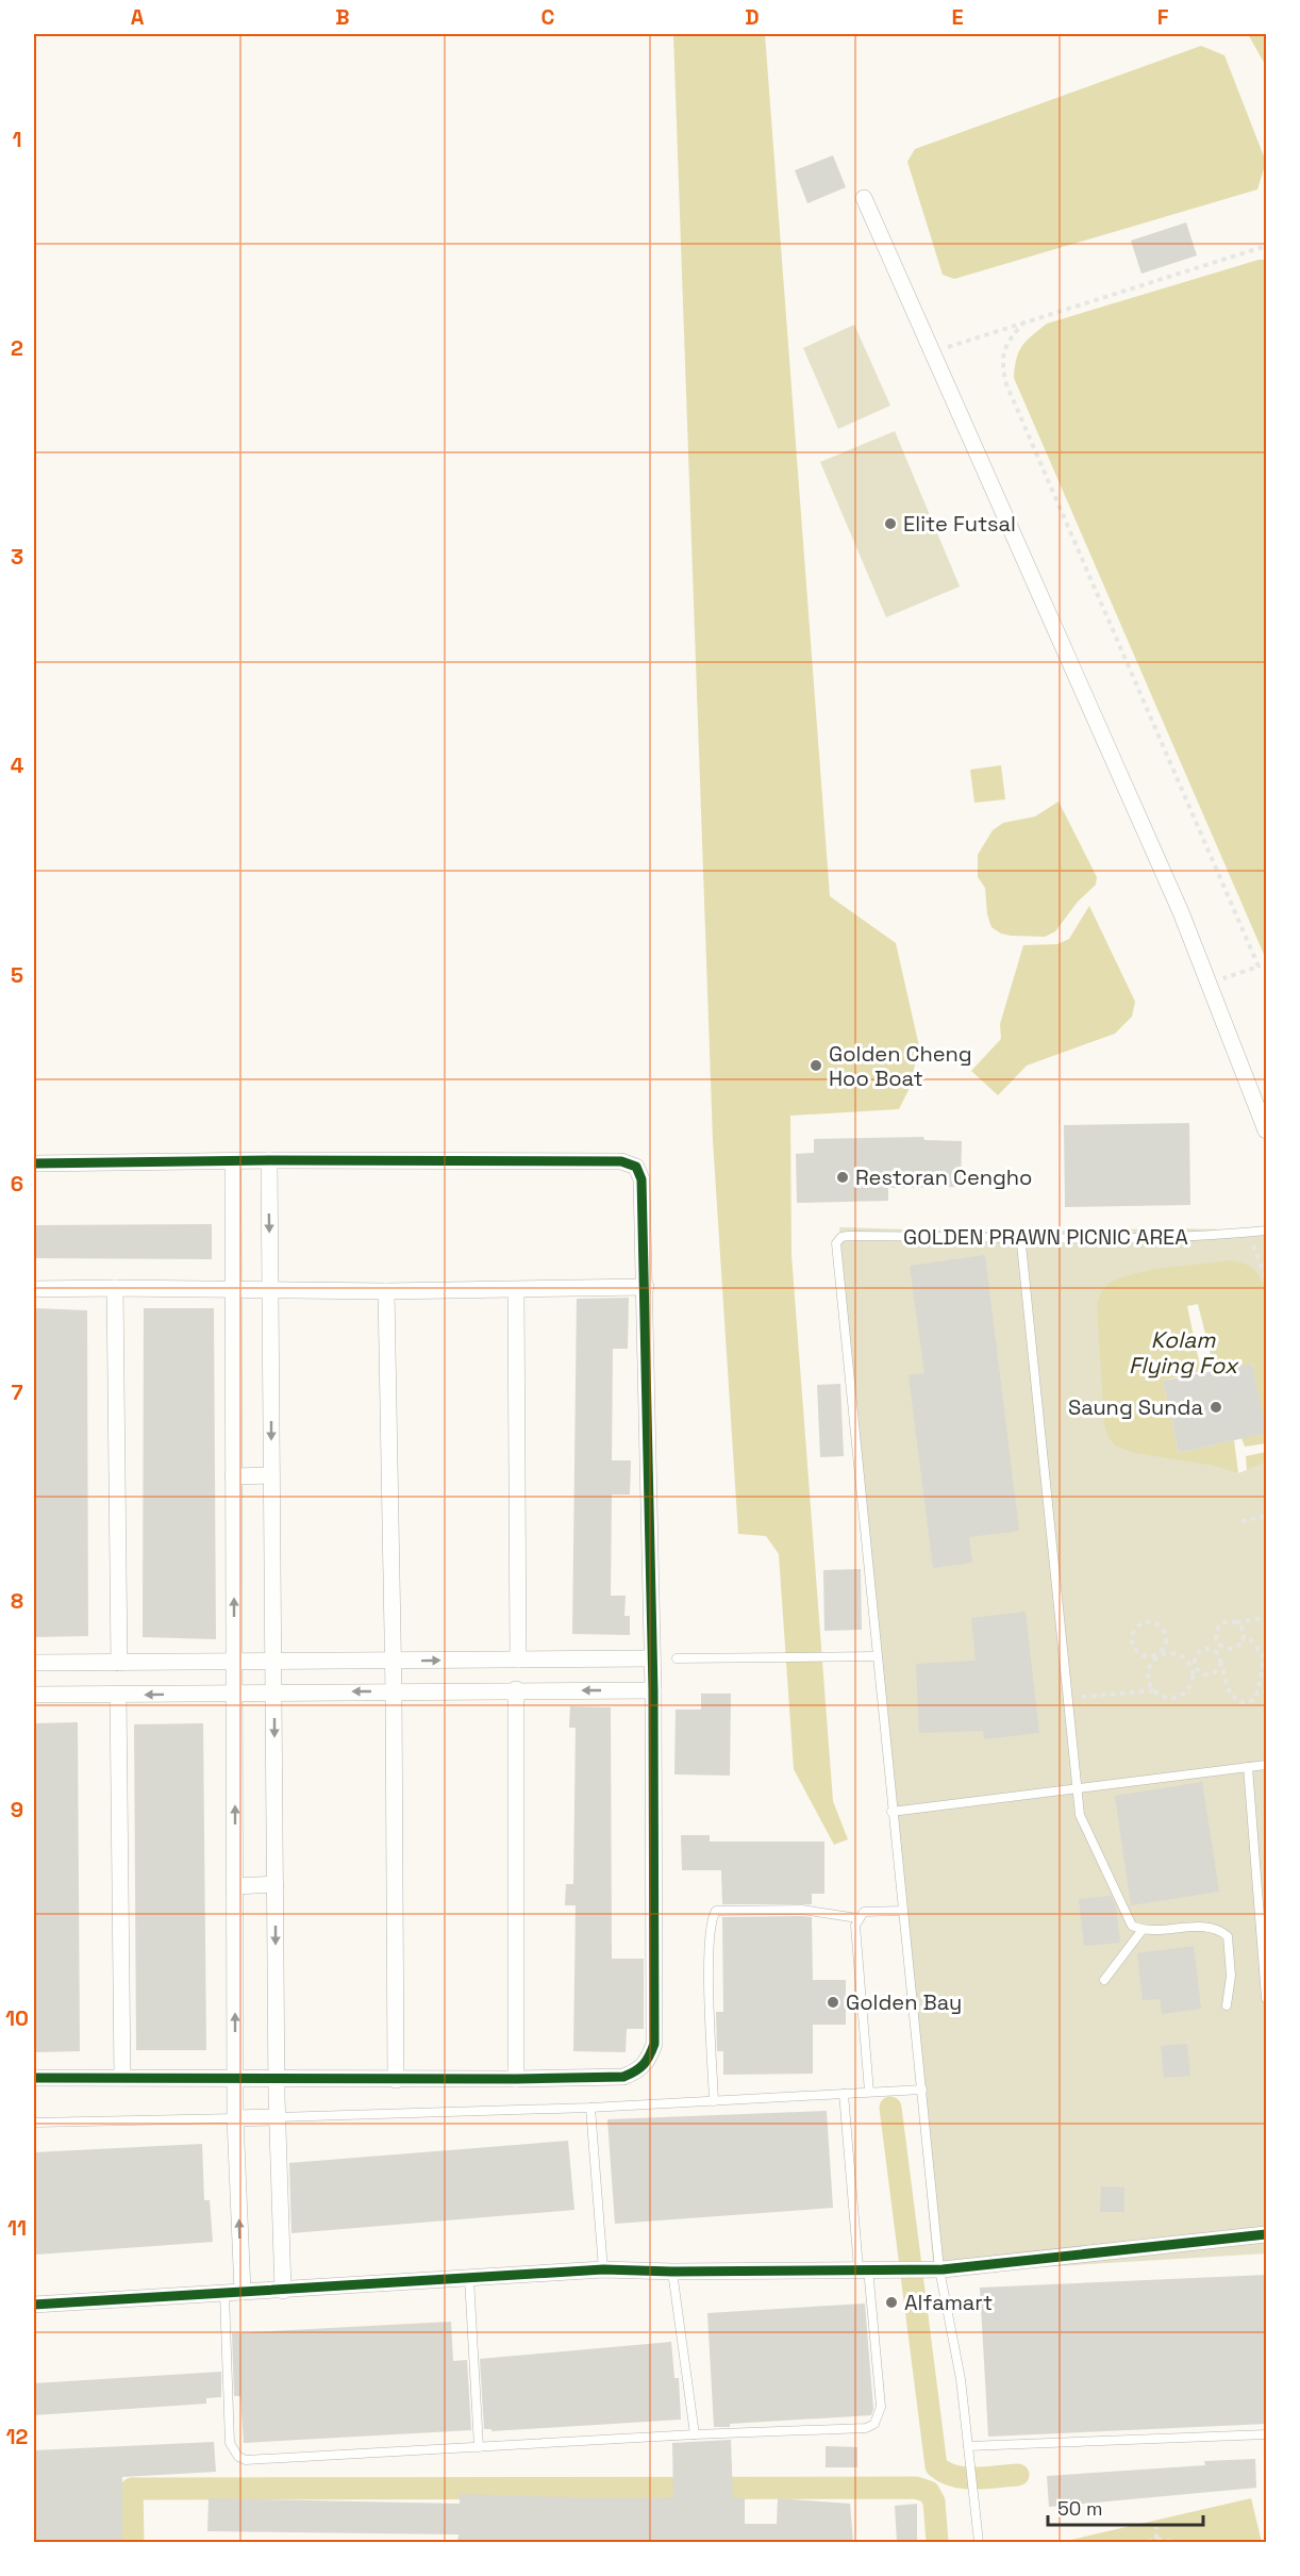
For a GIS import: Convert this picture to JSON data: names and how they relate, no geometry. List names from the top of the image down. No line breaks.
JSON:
{"streets":{"lane":["GOLDEN PRAWN PICNIC AREA"]},"water":["Kolam Flying Fox"],"places":["Elite Futsal","Golden Cheng Hoo Boat","Restoran Cengho","Saung Sunda","Golden Bay","Alfamart"],"scale_bar":"50 m","grid":{"columns":["A","B","C","D","E","F"],"rows":["1","2","3","4","5","6","7","8","9","10","11","12"]}}
